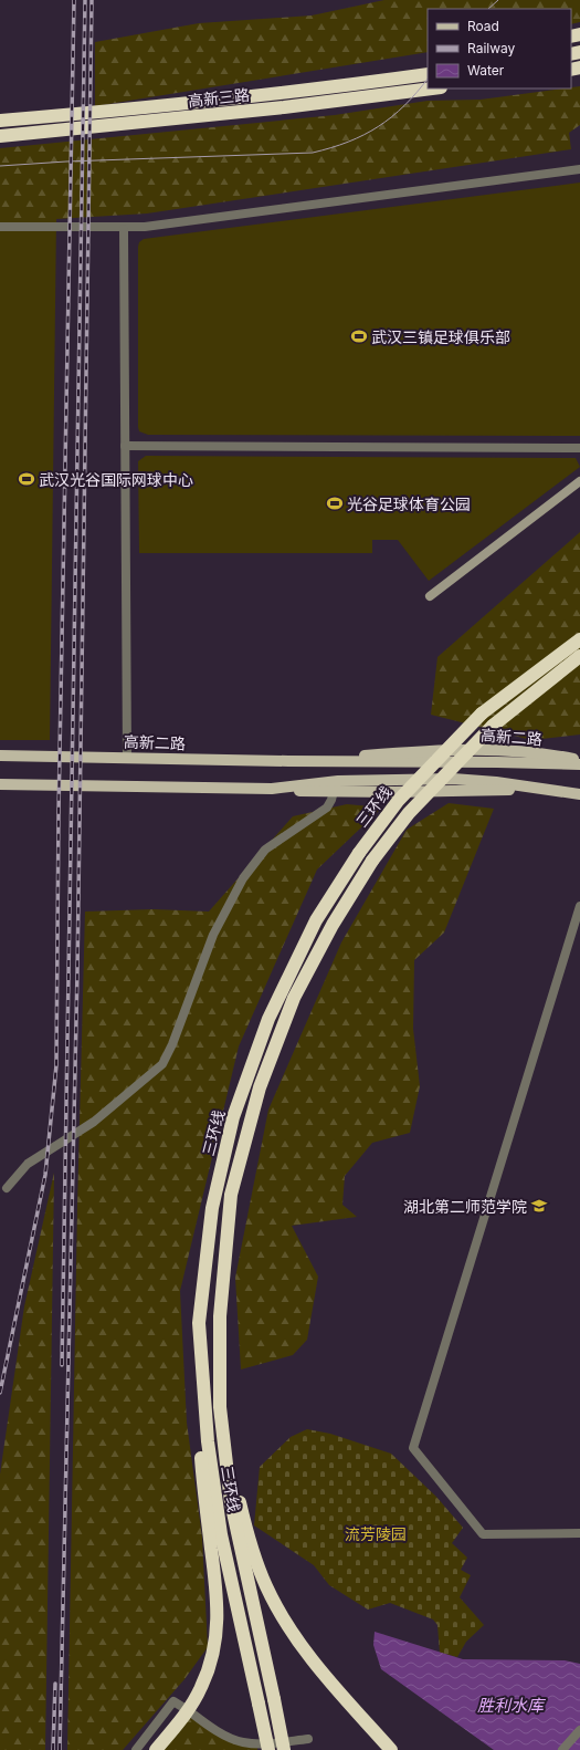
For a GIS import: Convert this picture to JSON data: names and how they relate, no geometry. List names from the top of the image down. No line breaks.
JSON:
{"streets":{"highway":["高新三路","三环线"],"main road":["高新二路"]},"water":["胜利水库"],"parks":["流芳陵园"],"places":{"sports":["武汉三镇足球俱乐部","武汉光谷国际网球中心","光谷足球体育公园"],"school or university":["湖北第二师范学院"]},"legend":["Road","Railway","Water"]}
